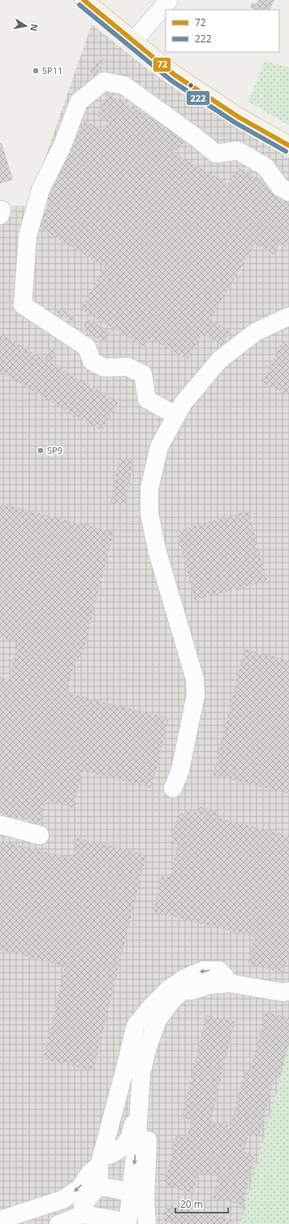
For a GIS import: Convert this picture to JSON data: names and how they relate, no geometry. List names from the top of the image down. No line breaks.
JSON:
{"places":["SP11","SP9"],"lines":["transit line 72","transit line 222"],"legend":["72","222"],"scale_bar":"20 m","north":"right"}
